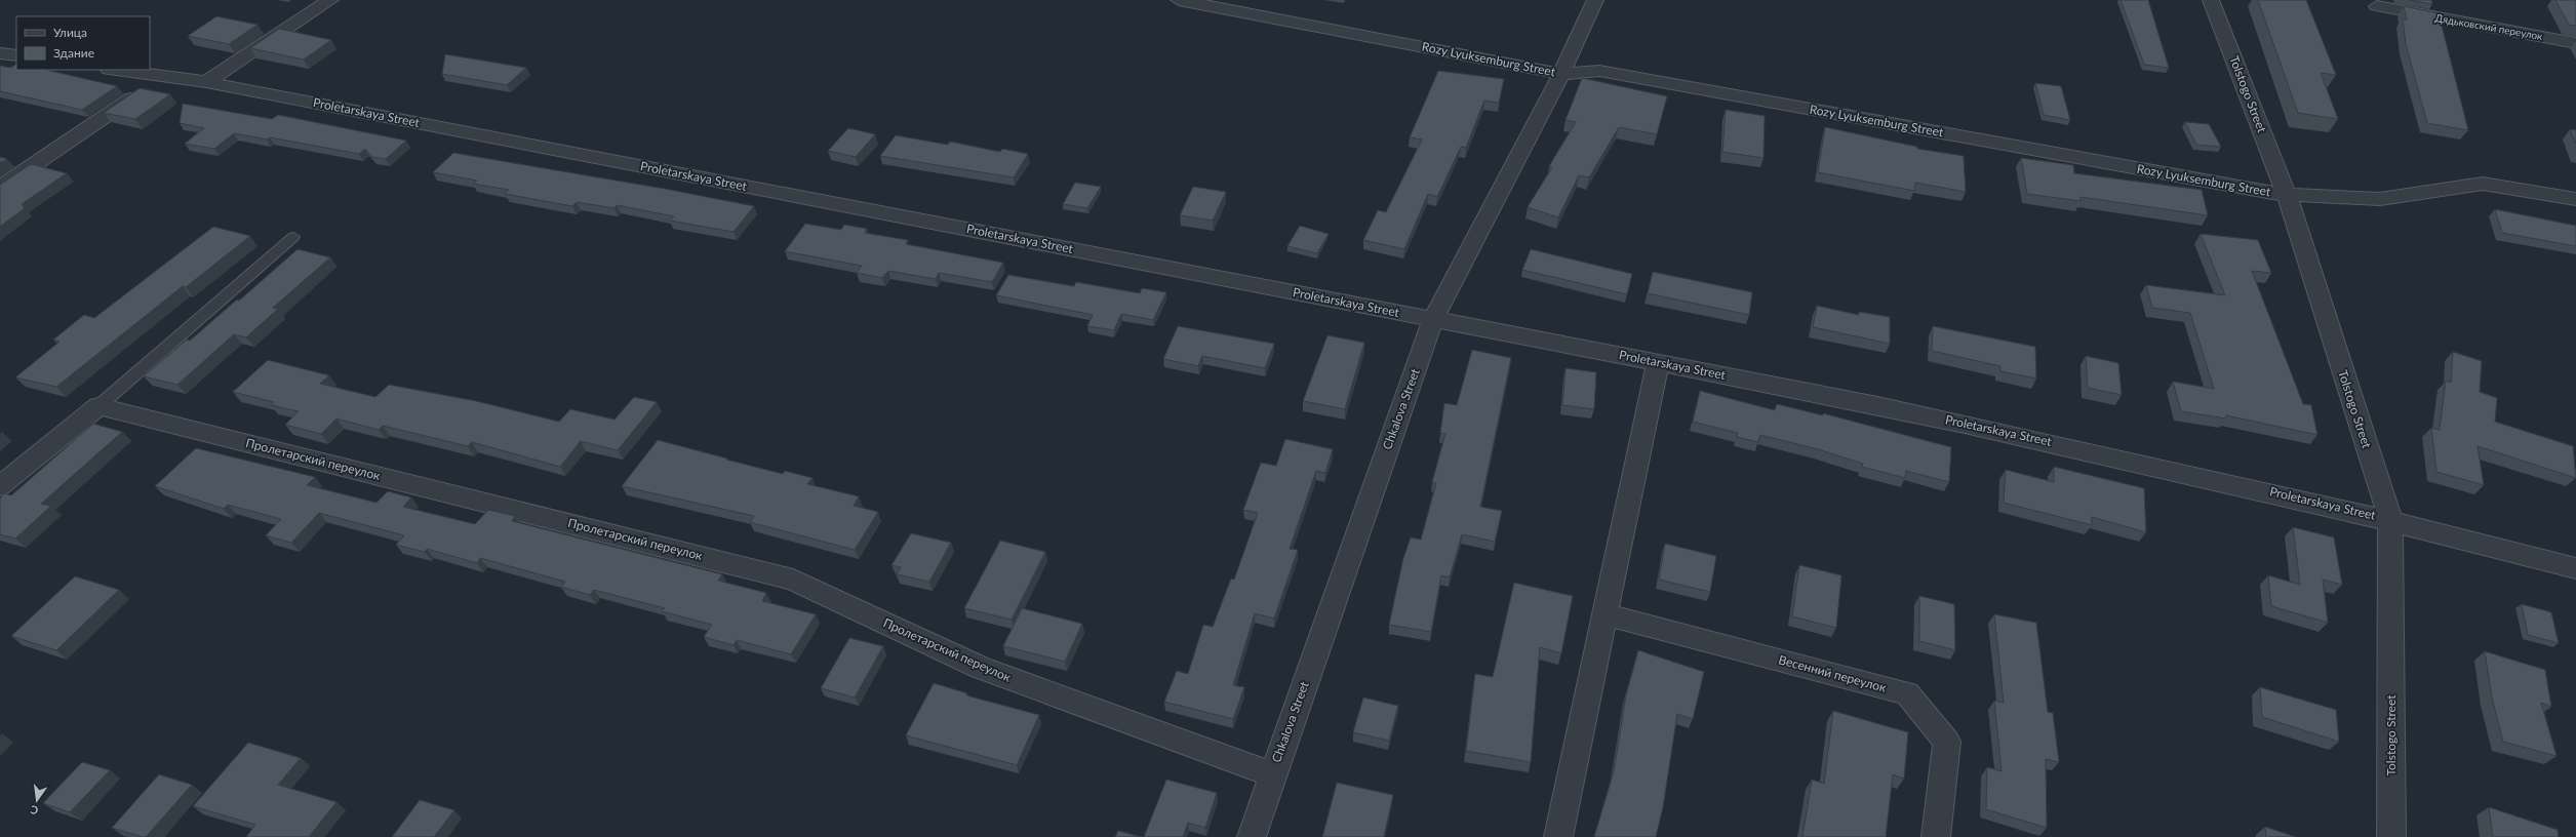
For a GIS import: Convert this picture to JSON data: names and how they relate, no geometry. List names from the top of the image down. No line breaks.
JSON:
{"streets":{"street":["Дядьковский переулок","Rozy Lyuksemburg Street","Tolstogo Street","Proletarskaya Street","Chkalova Street","Пролетарский переулок","Весенний переулок"]},"crossings":[["Rozy Lyuksemburg Street","Tolstogo Street"],["Rozy Lyuksemburg Street","Chkalova Street"],["Tolstogo Street","Proletarskaya Street"],["Proletarskaya Street","Chkalova Street"],["Chkalova Street","Пролетарский переулок"]],"legend":["Улица","Здание"],"north":"bottom"}
